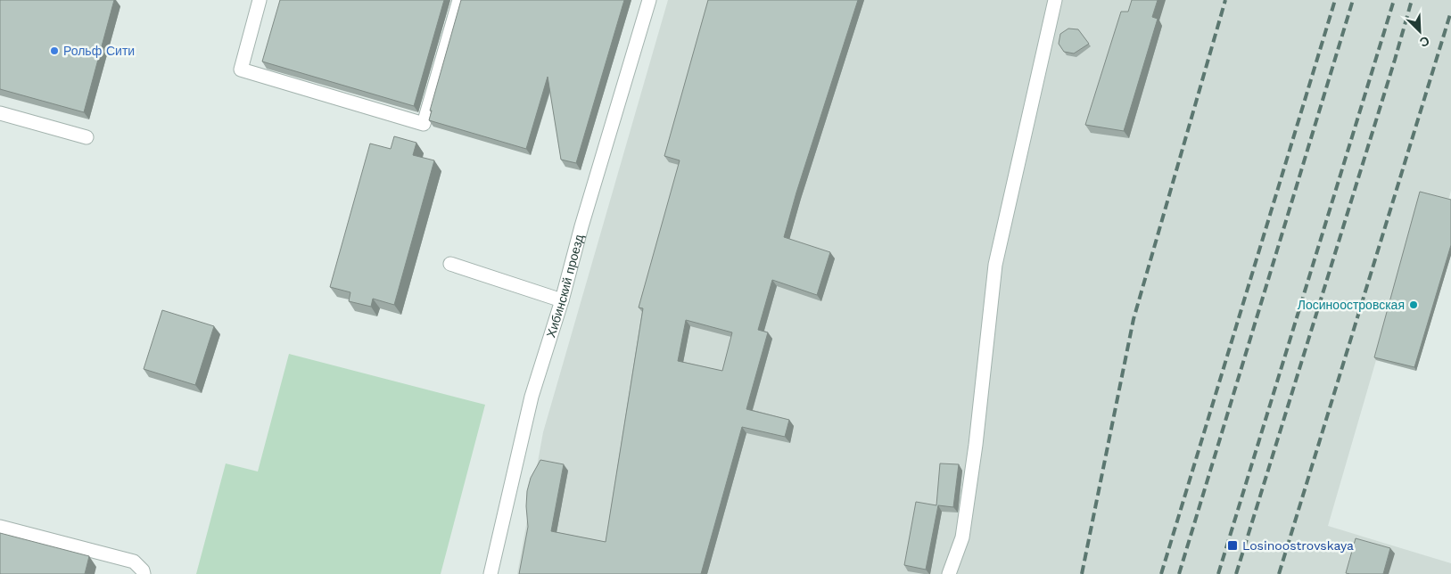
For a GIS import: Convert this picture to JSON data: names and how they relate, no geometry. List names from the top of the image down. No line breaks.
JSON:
{"streets":{"street":["Хибинский проезд"]},"places":{"other":["Рольф Сити","Лосиноостровская"],"transit":["Losinoostrovskaya"]},"north":"bottom right"}
